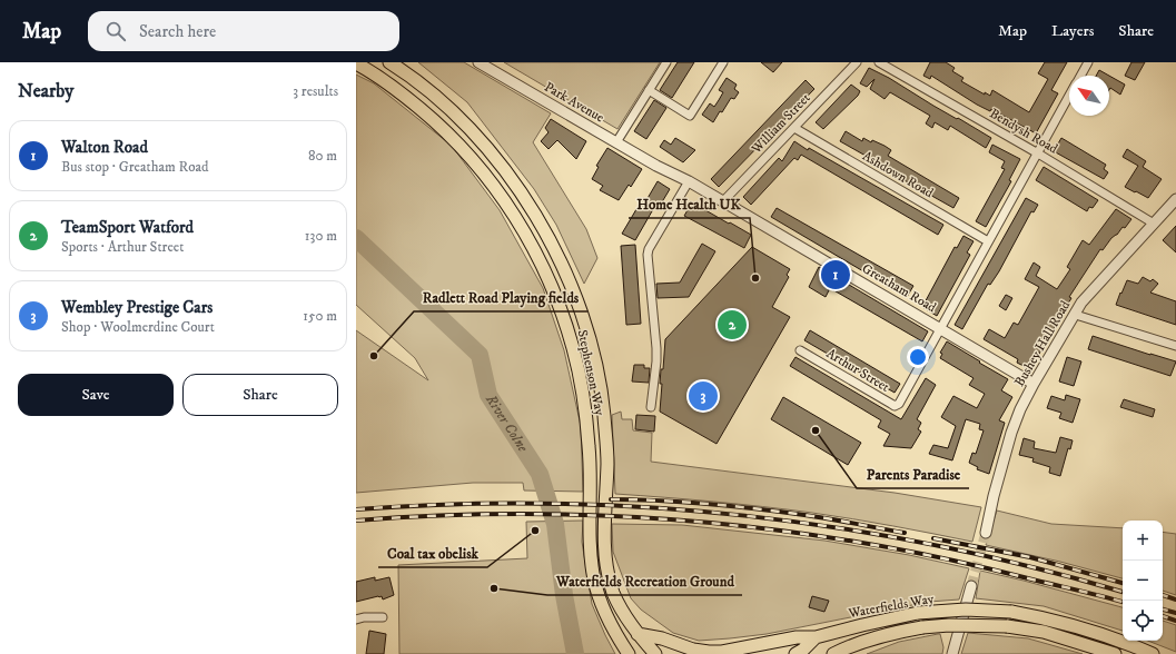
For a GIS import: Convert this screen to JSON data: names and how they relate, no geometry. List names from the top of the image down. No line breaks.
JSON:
{"streets":{"main road":["Stephenson Way","Waterfields Way"],"street":["Park Avenue","William Street","Bendysh Road","Ashdown Road","Greatham Road","Bushey Hall Road","Arthur Street"]},"crossings":[["Park Avenue","Greatham Road"],["William Street","Ashdown Road"],["William Street","Greatham Road"],["Bendysh Road","Bushey Hall Road"],["Greatham Road","Bushey Hall Road"],["Greatham Road","Arthur Street"]],"water":["River Colne"],"places":["Home Health UK","Radlett Road Playing fields","Parents Paradise","Coal tax obelisk","Waterfields Recreation Ground"],"north":"top left","page":{"header":"Map","search":"Search here","nav":["Map","Layers","Share"],"heading":["Nearby","3 results"],"list":[{"mark":"1","name":"Walton Road","note":"Bus stop · Greatham Road","value":"80 m"},{"mark":"2","name":"TeamSport Watford","note":"Sports · Arthur Street","value":"130 m"},{"mark":"3","name":"Wembley Prestige Cars","note":"Shop · Woolmerdine Court","value":"150 m"}],"pins":["1","2","3"],"buttons":["Save","Share"],"map_buttons":["+","−"]}}
